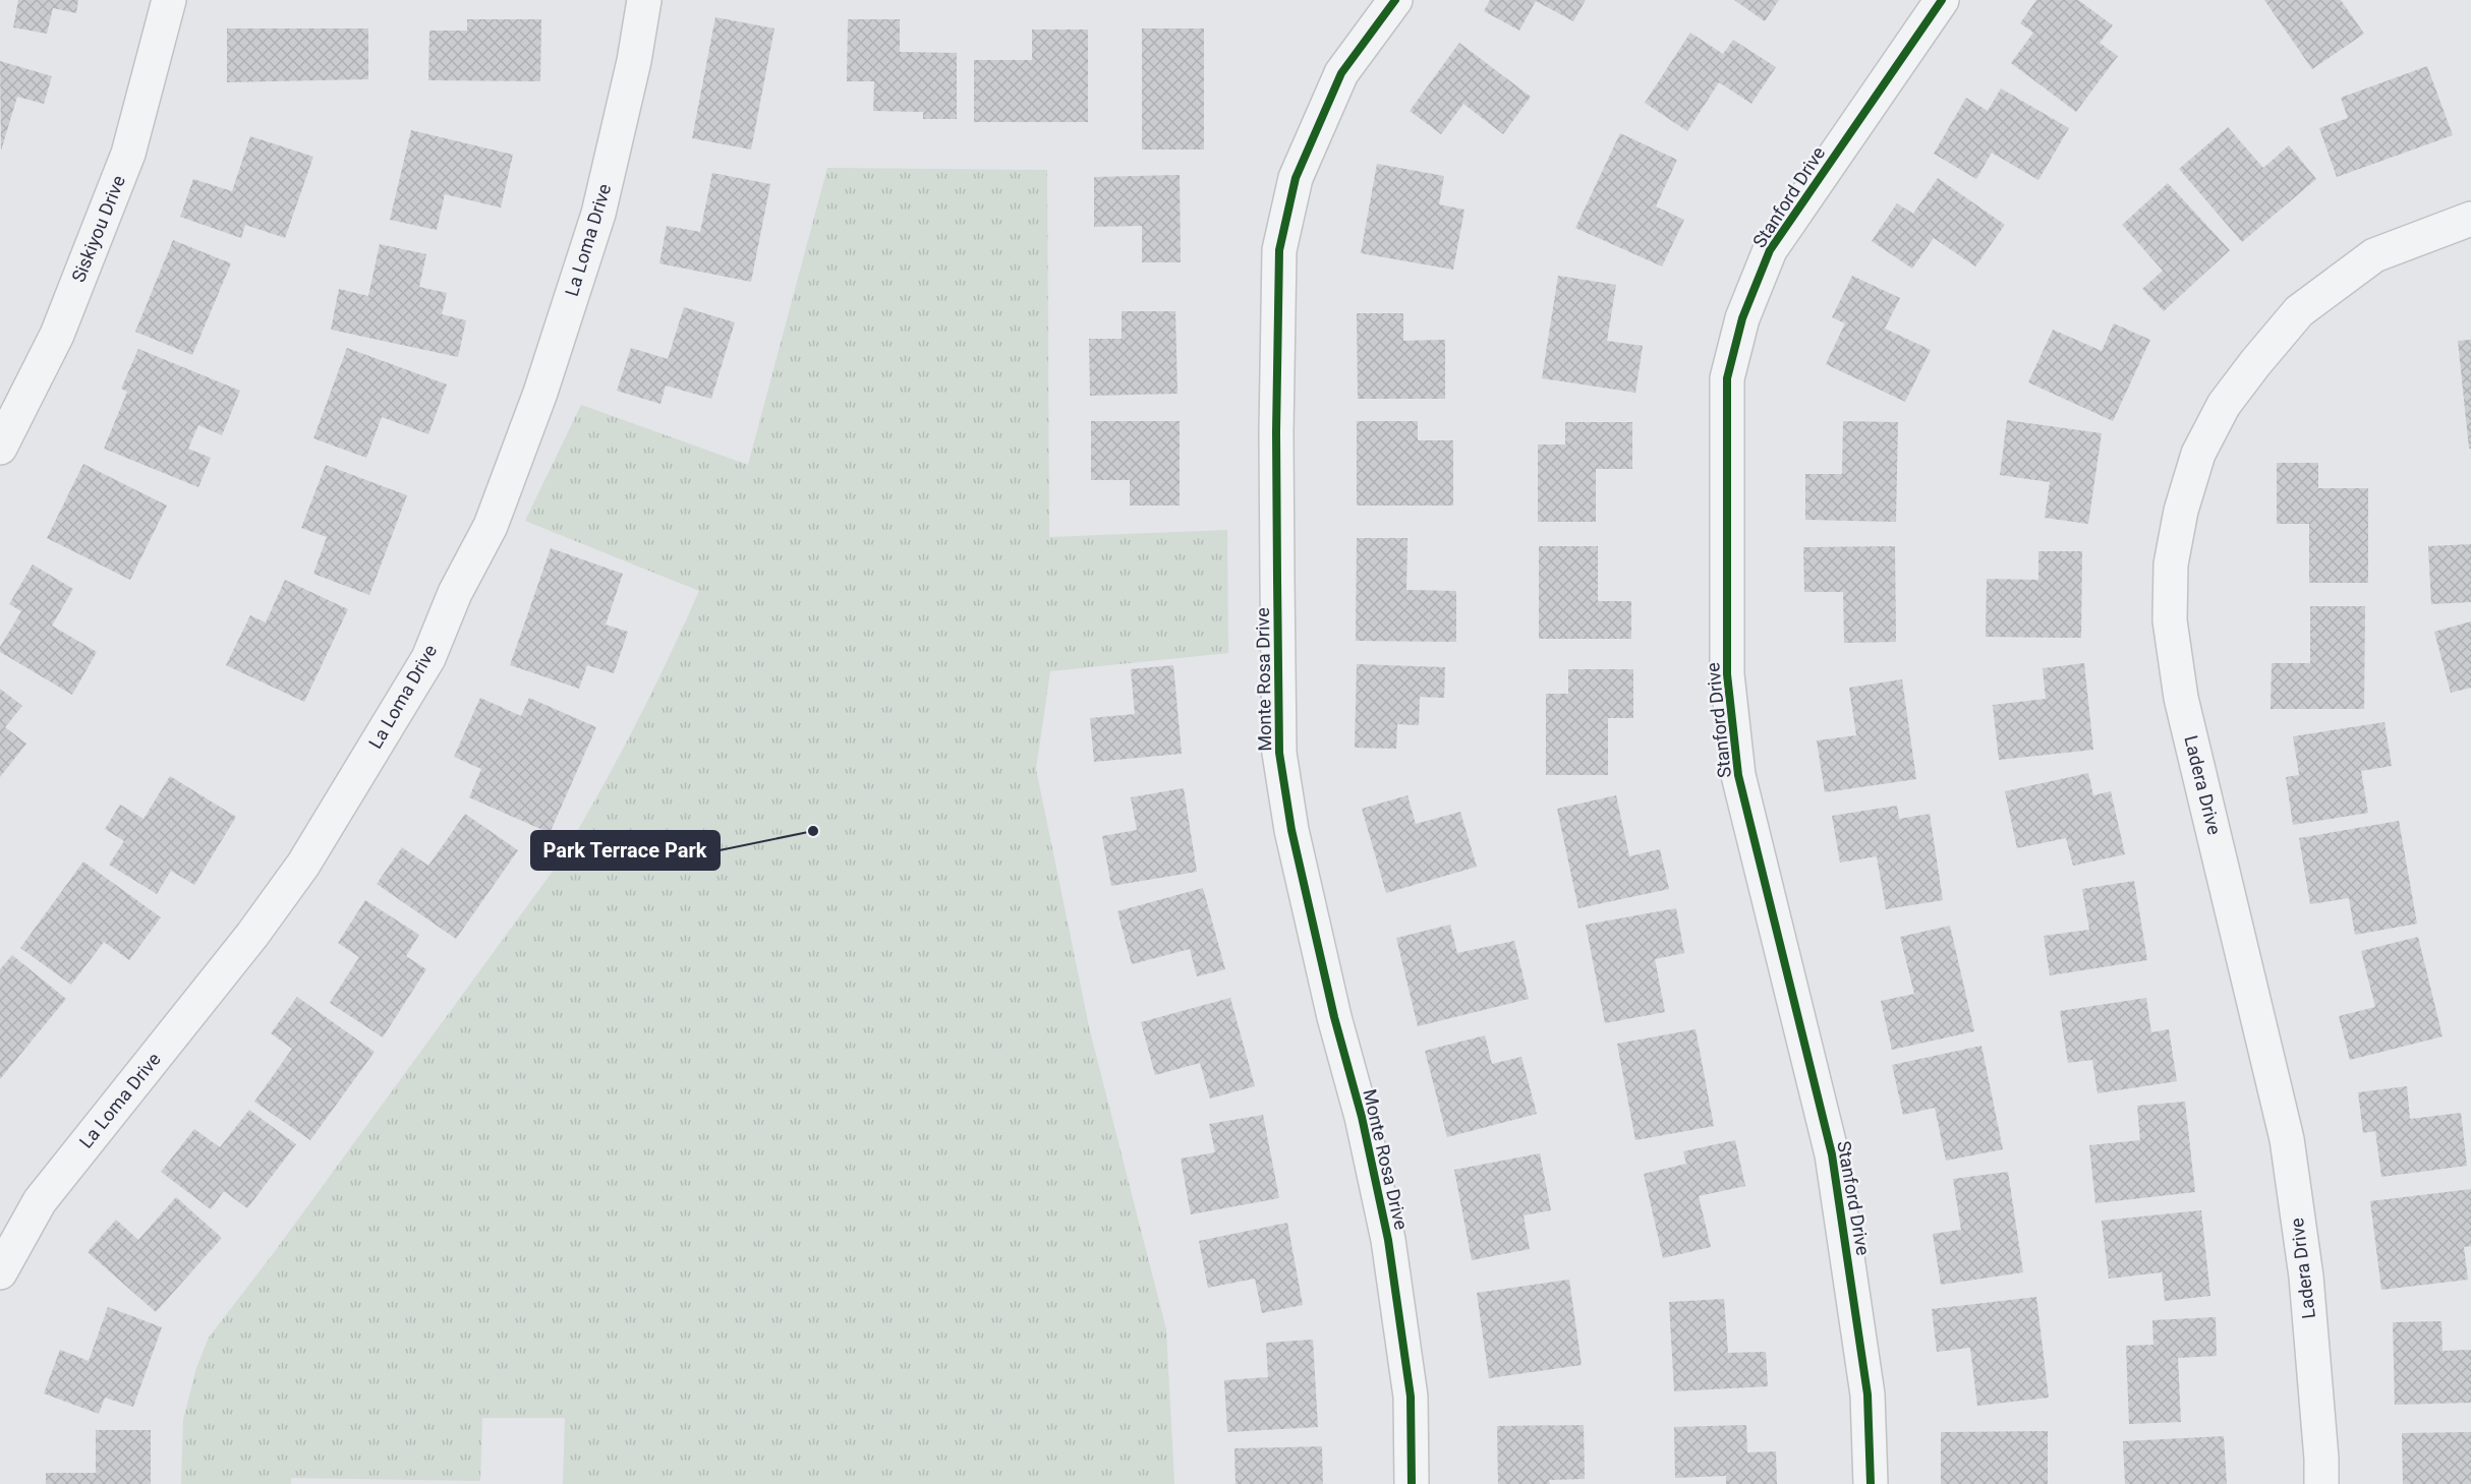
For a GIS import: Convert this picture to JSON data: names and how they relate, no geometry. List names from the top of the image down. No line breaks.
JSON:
{"streets":{"street":["Stanford Drive","Siskiyou Drive","La Loma Drive","Monte Rosa Drive","Ladera Drive"]},"places":["Park Terrace Park"]}
